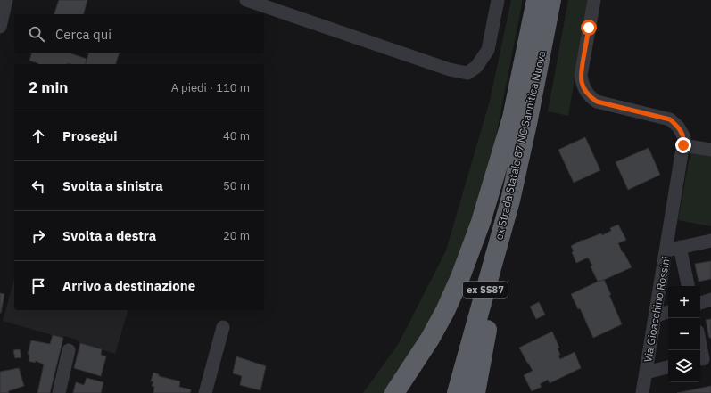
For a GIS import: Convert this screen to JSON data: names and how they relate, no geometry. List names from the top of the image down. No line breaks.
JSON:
{"streets":{"highway":["ex Strada Statale 87 NC Sannitica Nuova","ex SS87"],"street":["Via Gioacchino Rossini"]},"page":{"search":"Cerca qui","heading":["2 min","A piedi · 110 m"],"list":[["Prosegui","40 m"],["Svolta a sinistra","50 m"],["Svolta a destra","20 m"],"Arrivo a destinazione"],"map_buttons":["+","−"]}}
